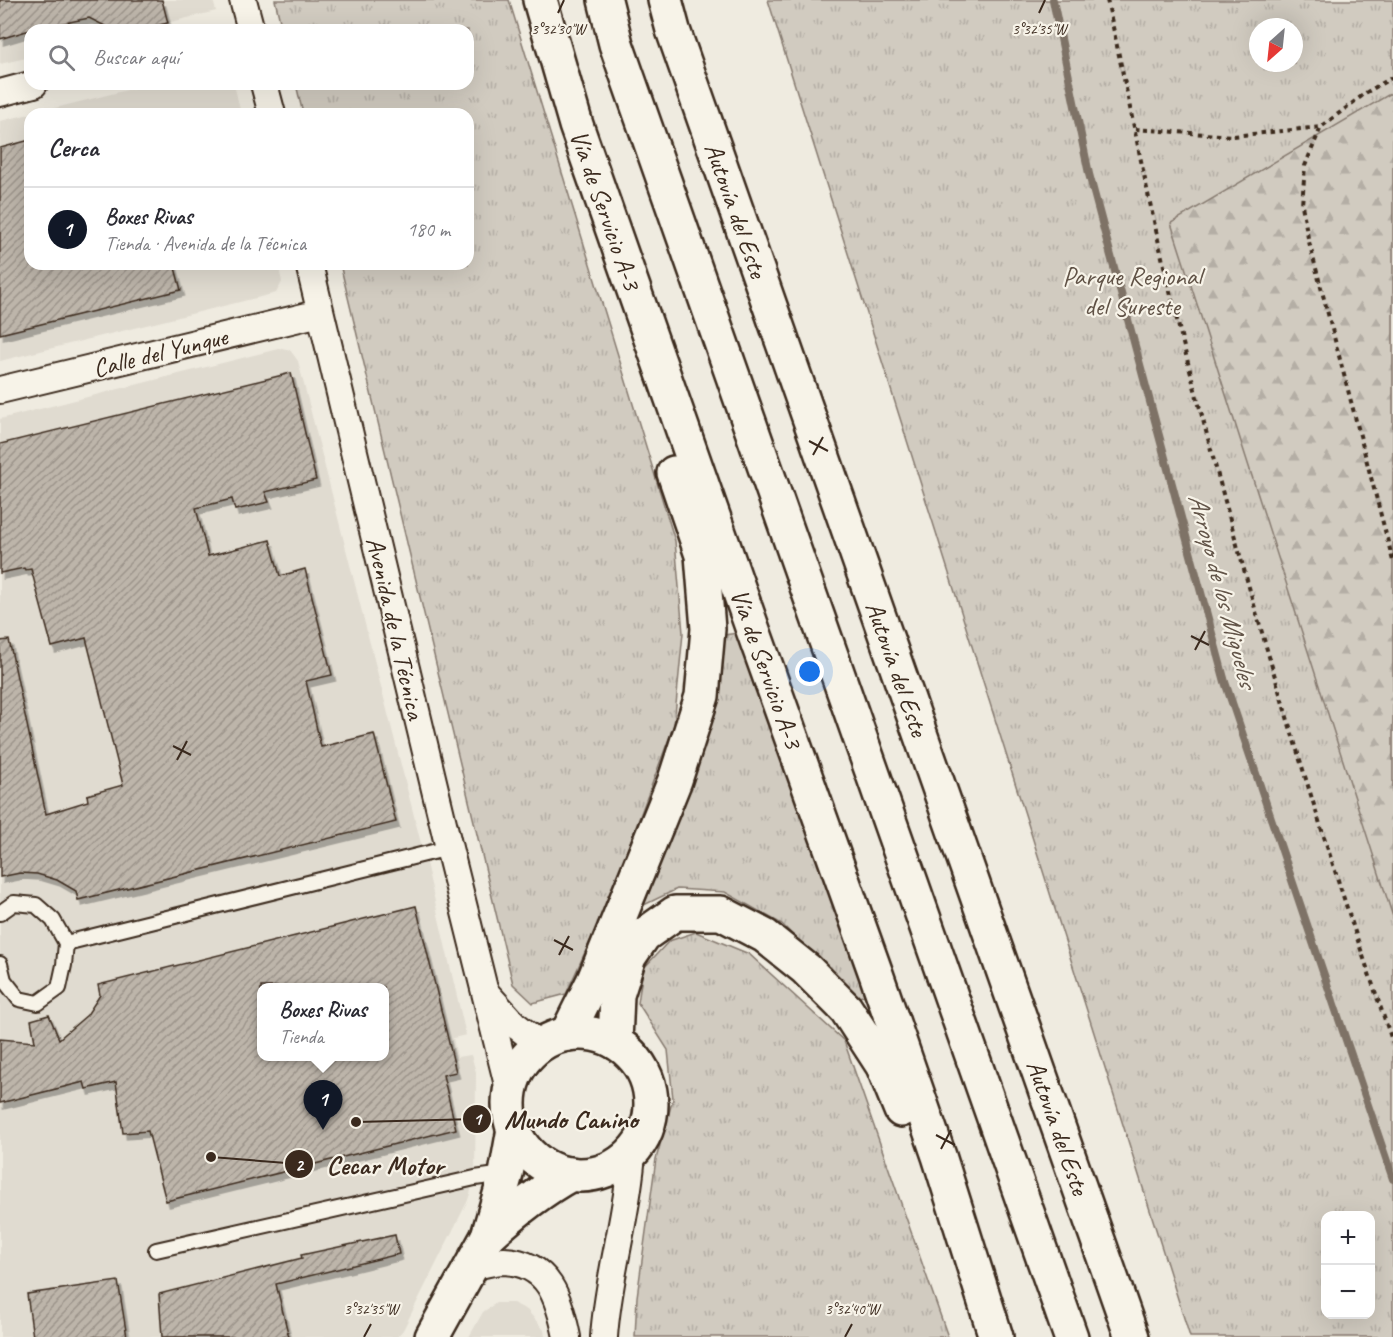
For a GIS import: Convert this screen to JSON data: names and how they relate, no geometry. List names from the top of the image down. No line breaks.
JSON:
{"streets":{"main road":["Vía de Servicio A-3","Autovía del Este"],"street":["Calle del Yunque","Avenida de la Técnica"]},"crossings":[["Calle del Yunque","Avenida de la Técnica"]],"water":["Arroyo de los Migueles"],"parks":["Parque Regional del Sureste"],"places":["Mundo Canino","Cecar Motor"],"north":"bottom left","page":{"search":"Buscar aquí","heading":"Cerca","list":[{"mark":"1","name":"Boxes Rivas","note":"Tienda · Avenida de la Técnica","value":"180 m"}],"popup":["Boxes Rivas","Tienda"],"pins":"1","map_buttons":["+","−"]},"coordinates":["3°32'30\"W","3°32'35\"W","3°32'40\"W"]}
